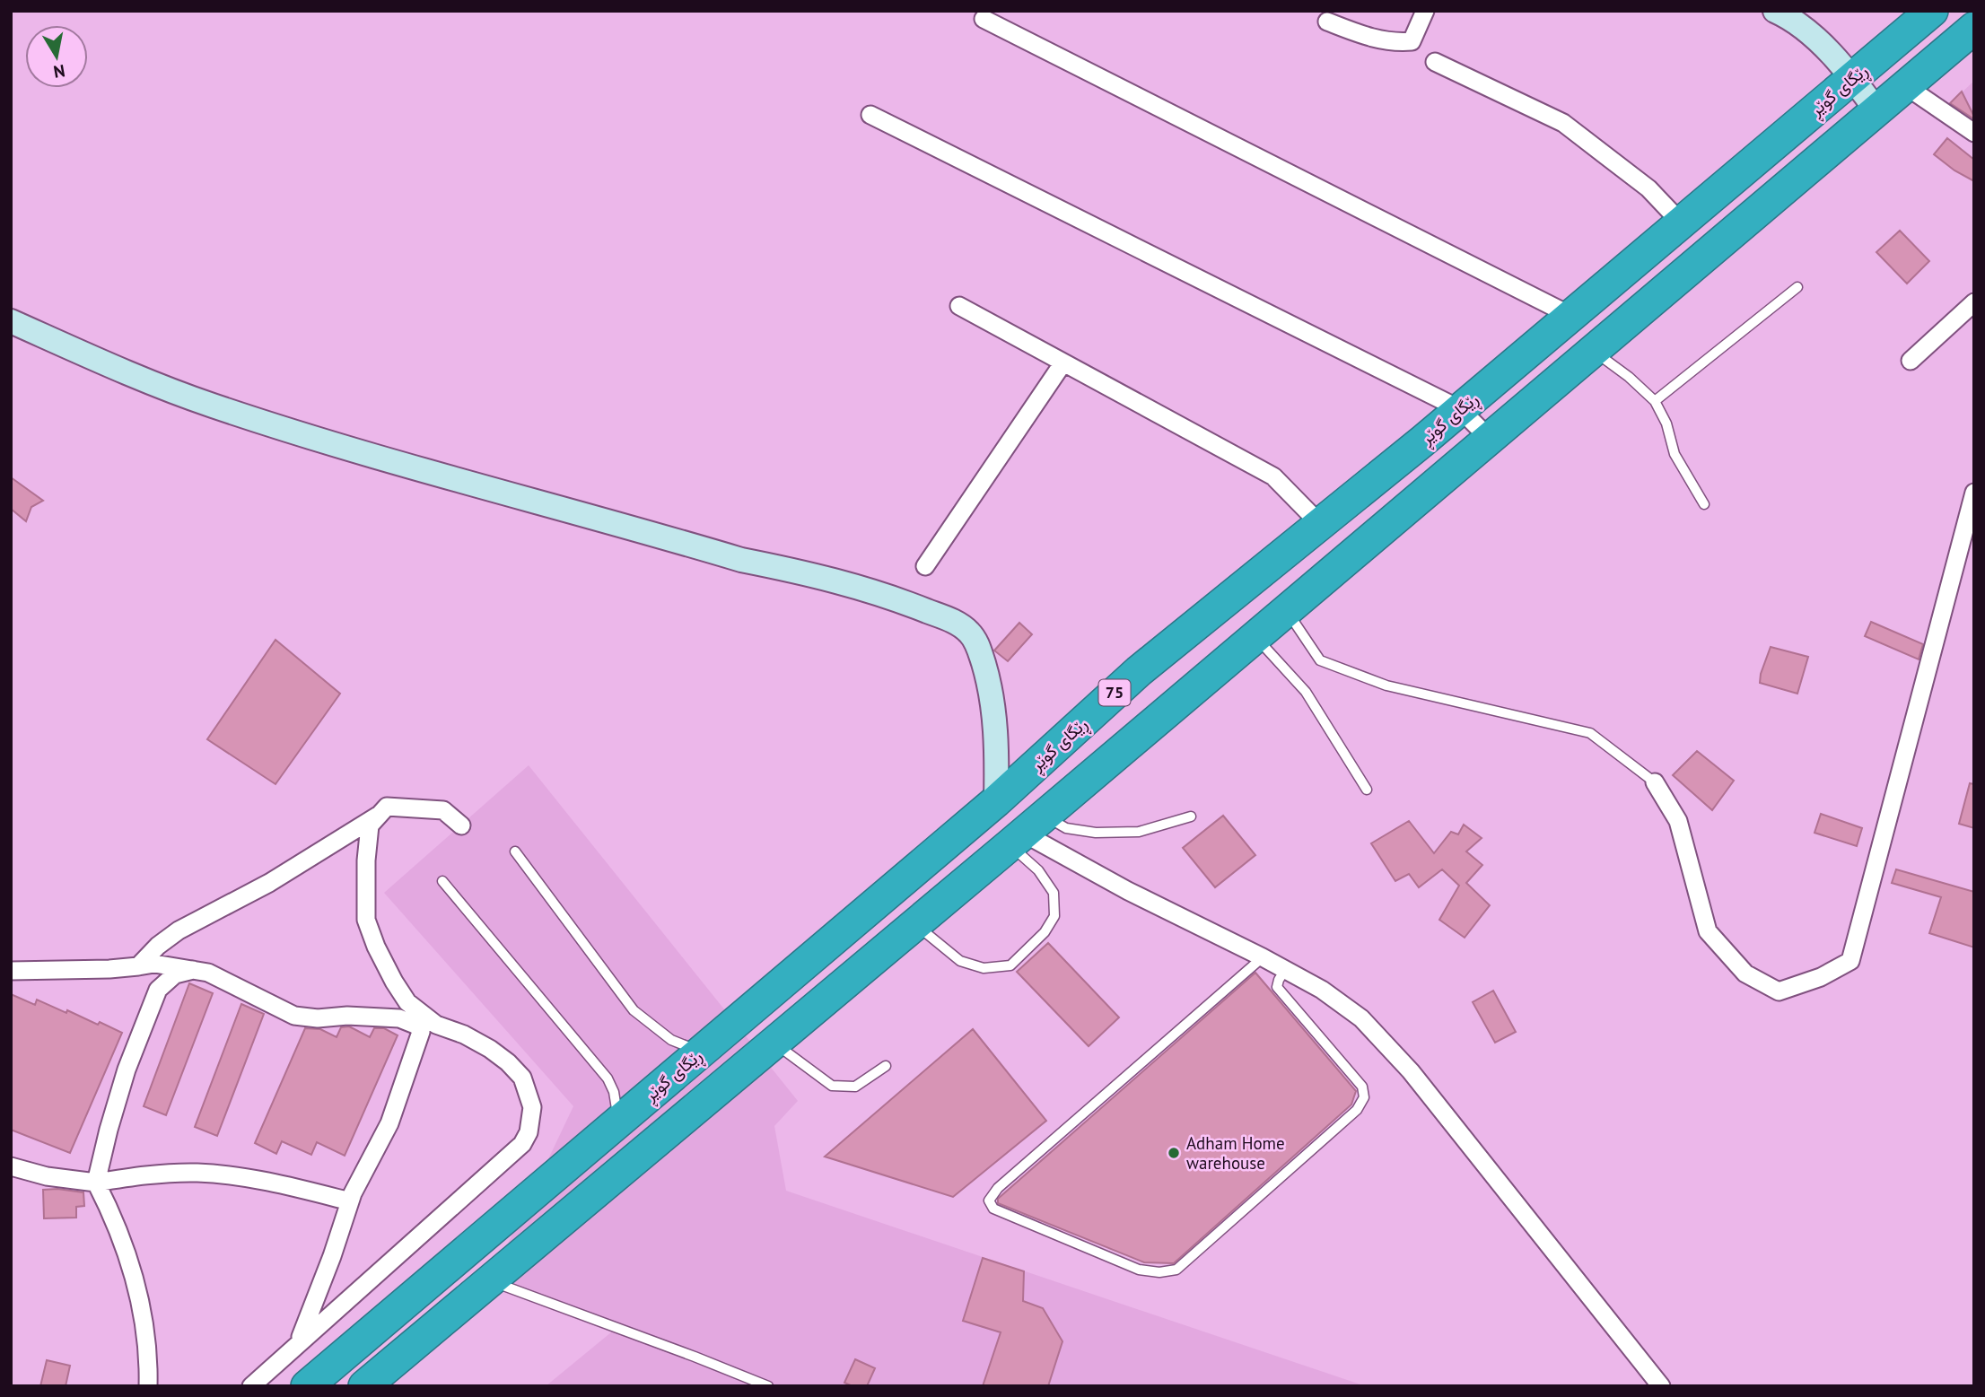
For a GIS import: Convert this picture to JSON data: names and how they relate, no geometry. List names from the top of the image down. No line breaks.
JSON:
{"streets":{"highway":["ڕێگای گوێڕ","75"]},"places":["Adham Home warehouse"],"north":"bottom"}
